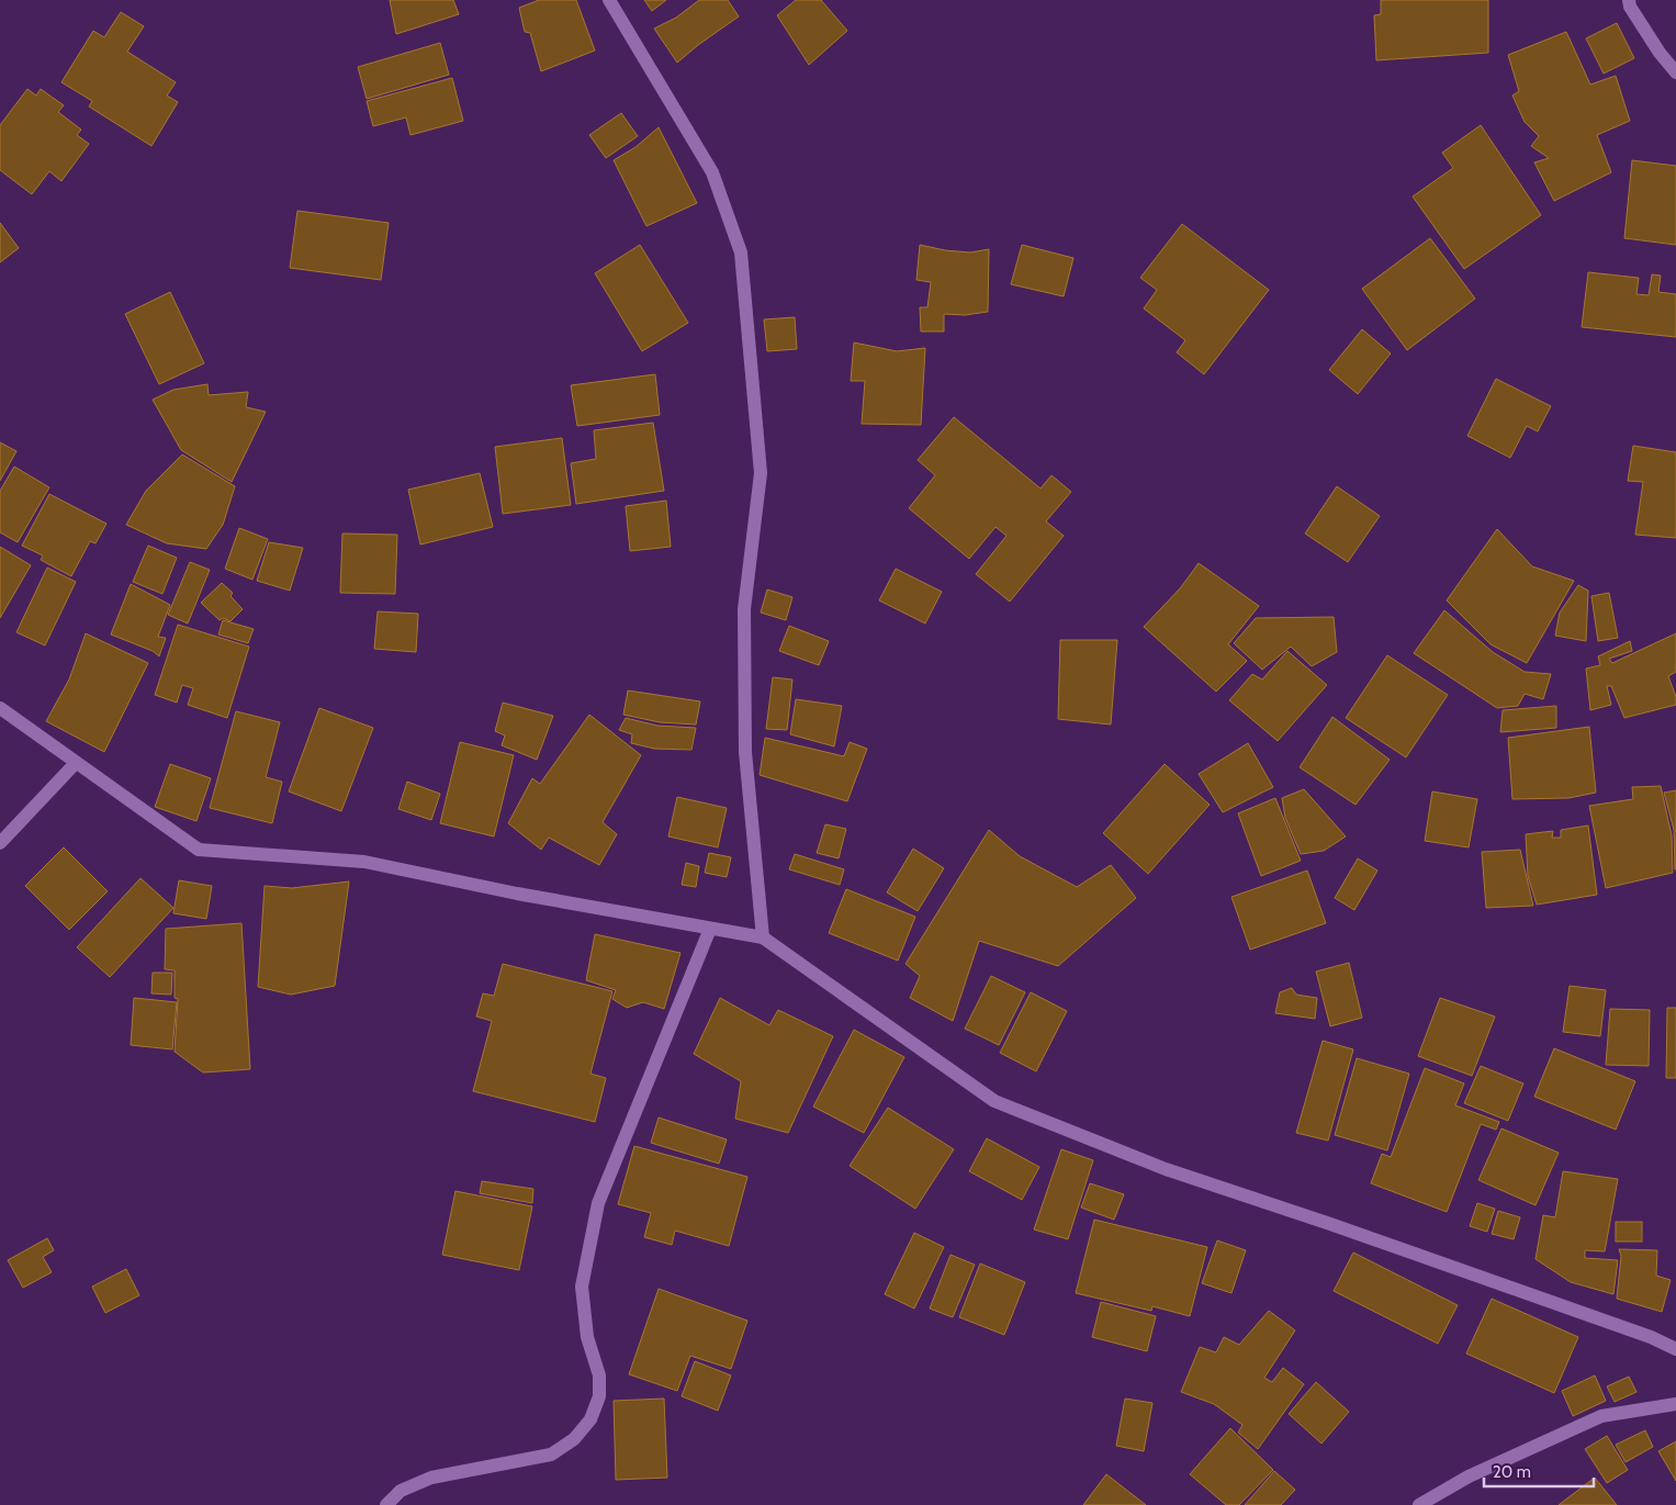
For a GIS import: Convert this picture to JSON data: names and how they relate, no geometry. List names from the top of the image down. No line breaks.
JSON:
{"scale_bar":"20 m"}
